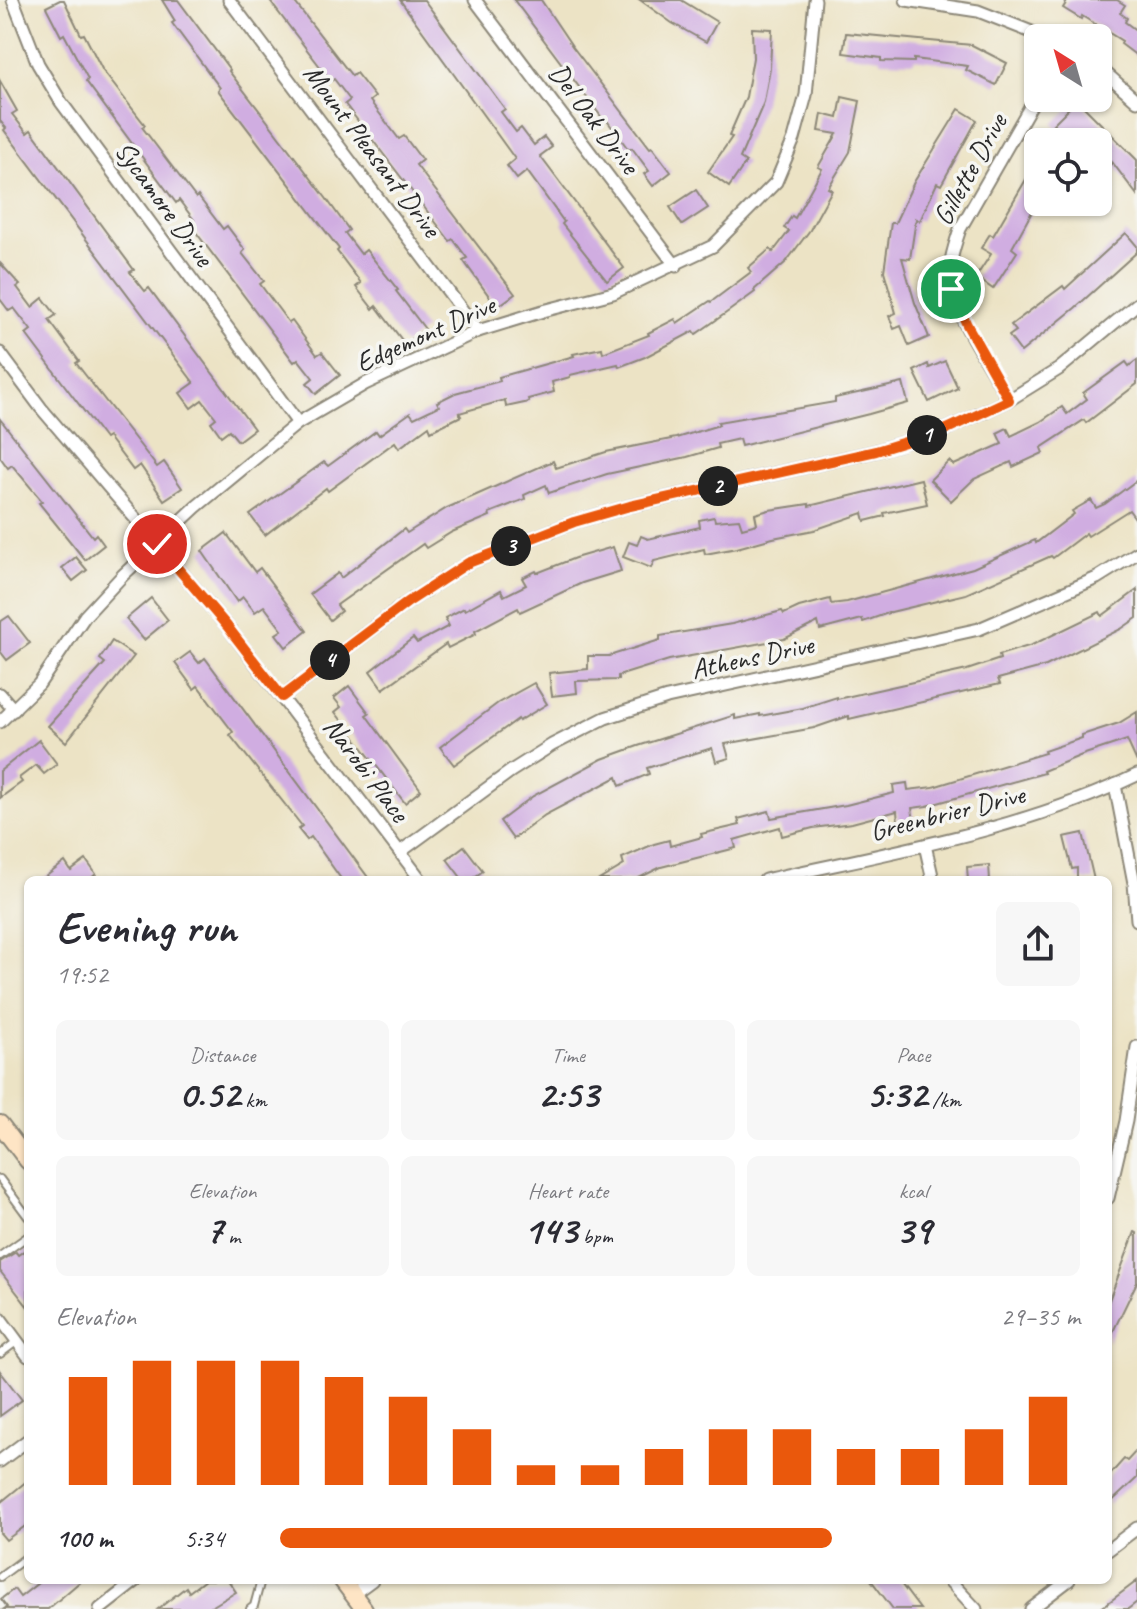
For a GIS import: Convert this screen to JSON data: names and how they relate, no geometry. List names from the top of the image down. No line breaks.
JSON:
{"streets":{"street":["Del Oak Drive","Mount Pleasant Drive","Gillette Drive","Sycamore Drive","Edgemont Drive","Athens Drive","Narobi Place","Greenbrier Drive"]},"crossings":[["Del Oak Drive","Edgemont Drive"],["Mount Pleasant Drive","Edgemont Drive"],["Sycamore Drive","Edgemont Drive"],["Edgemont Drive","Narobi Place"],["Athens Drive","Narobi Place"]],"north":"top left","page":{"pins":["1","2","3","4"],"heading":["Evening run","19:52"],"stats":[["Distance","0.52 km"],["Time","2:53"],["Pace","5:32 /km"],["Elevation","7 m"],["Heart rate","143 bpm"],["kcal","39"]],"chart":["Elevation","29–35 m"],"list":[{"name":"100 m","note":"5:34"}]}}
